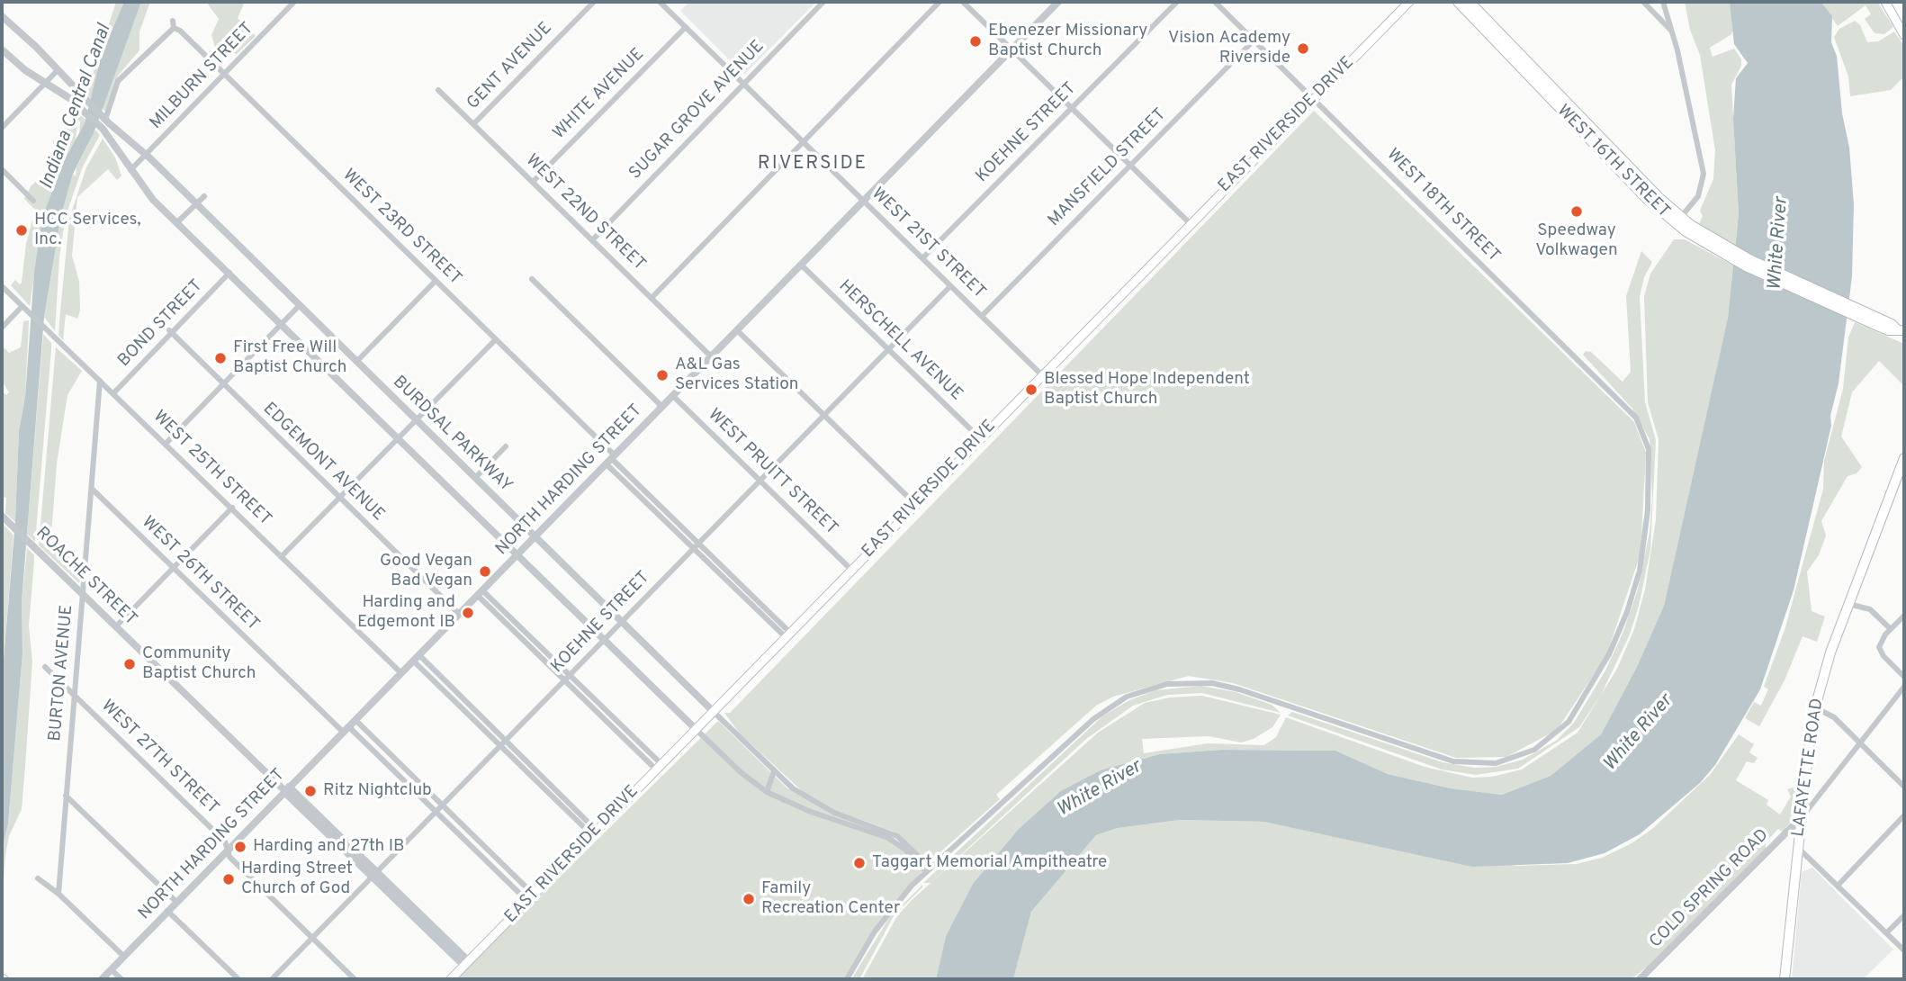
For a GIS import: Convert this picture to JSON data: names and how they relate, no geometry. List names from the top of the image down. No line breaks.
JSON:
{"streets":{"main road":["EAST RIVERSIDE DRIVE","WEST 16TH STREET","LAFAYETTE ROAD"],"street":["GENT AVENUE","MILBURN STREET","WHITE AVENUE","SUGAR GROVE AVENUE","KOEHNE STREET","MANSFIELD STREET","WEST 18TH STREET","WEST 22ND STREET","WEST 23RD STREET","WEST 21ST STREET","BOND STREET","HERSCHELL AVENUE","BURDSAL PARKWAY","EDGEMONT AVENUE","WEST 25TH STREET","WEST PRUITT STREET","NORTH HARDING STREET","WEST 26TH STREET","ROACHE STREET","BURTON AVENUE","WEST 27TH STREET","COLD SPRING ROAD"]},"crossings":[["GENT AVENUE","WEST 22ND STREET"],["MILBURN STREET","WEST 23RD STREET"],["MILBURN STREET","BURDSAL PARKWAY"],["WHITE AVENUE","WEST 22ND STREET"],["WHITE AVENUE","WEST 21ST STREET"],["SUGAR GROVE AVENUE","WEST 22ND STREET"],["SUGAR GROVE AVENUE","WEST 21ST STREET"],["EAST RIVERSIDE DRIVE","WEST 18TH STREET"],["EAST RIVERSIDE DRIVE","WEST 23RD STREET"],["EAST RIVERSIDE DRIVE","WEST 21ST STREET"],["EAST RIVERSIDE DRIVE","HERSCHELL AVENUE"],["EAST RIVERSIDE DRIVE","BURDSAL PARKWAY"],["EAST RIVERSIDE DRIVE","WEST PRUITT STREET"],["EAST RIVERSIDE DRIVE","WEST 26TH STREET"],["EAST RIVERSIDE DRIVE","ROACHE STREET"],["KOEHNE STREET","WEST 23RD STREET"],["KOEHNE STREET","WEST 21ST STREET"],["KOEHNE STREET","HERSCHELL AVENUE"],["KOEHNE STREET","BURDSAL PARKWAY"],["KOEHNE STREET","WEST PRUITT STREET"],["KOEHNE STREET","WEST 26TH STREET"],["KOEHNE STREET","ROACHE STREET"],["KOEHNE STREET","WEST 27TH STREET"],["MANSFIELD STREET","WEST 18TH STREET"],["MANSFIELD STREET","WEST 21ST STREET"],["WEST 18TH STREET","BURDSAL PARKWAY"],["WEST 22ND STREET","NORTH HARDING STREET"],["WEST 23RD STREET","NORTH HARDING STREET"],["WEST 21ST STREET","NORTH HARDING STREET"],["BOND STREET","EDGEMONT AVENUE"],["BOND STREET","WEST 25TH STREET"],["HERSCHELL AVENUE","NORTH HARDING STREET"],["BURDSAL PARKWAY","NORTH HARDING STREET"],["EDGEMONT AVENUE","NORTH HARDING STREET"],["WEST 25TH STREET","NORTH HARDING STREET"],["WEST 25TH STREET","BURTON AVENUE"],["WEST PRUITT STREET","NORTH HARDING STREET"],["NORTH HARDING STREET","WEST 26TH STREET"],["NORTH HARDING STREET","ROACHE STREET"],["NORTH HARDING STREET","WEST 27TH STREET"],["WEST 26TH STREET","BURTON AVENUE"],["ROACHE STREET","BURTON AVENUE"],["BURTON AVENUE","WEST 27TH STREET"],["LAFAYETTE ROAD","COLD SPRING ROAD"]],"districts":["RIVERSIDE"],"water":["Indiana Central Canal","White River"],"places":["Ebenezer Missionary Baptist Church","Vision Academy Riverside","Speedway Volkwagen","HCC Services, Inc.","First Free Will Baptist Church","A&L Gas Services Station","Blessed Hope Independent Baptist Church","Good Vegan Bad Vegan","Harding and Edgemont IB","Community Baptist Church","Ritz Nightclub","Harding and 27th IB","Taggart Memorial Ampitheatre","Harding Street Church of God","Family Recreation Center"]}
